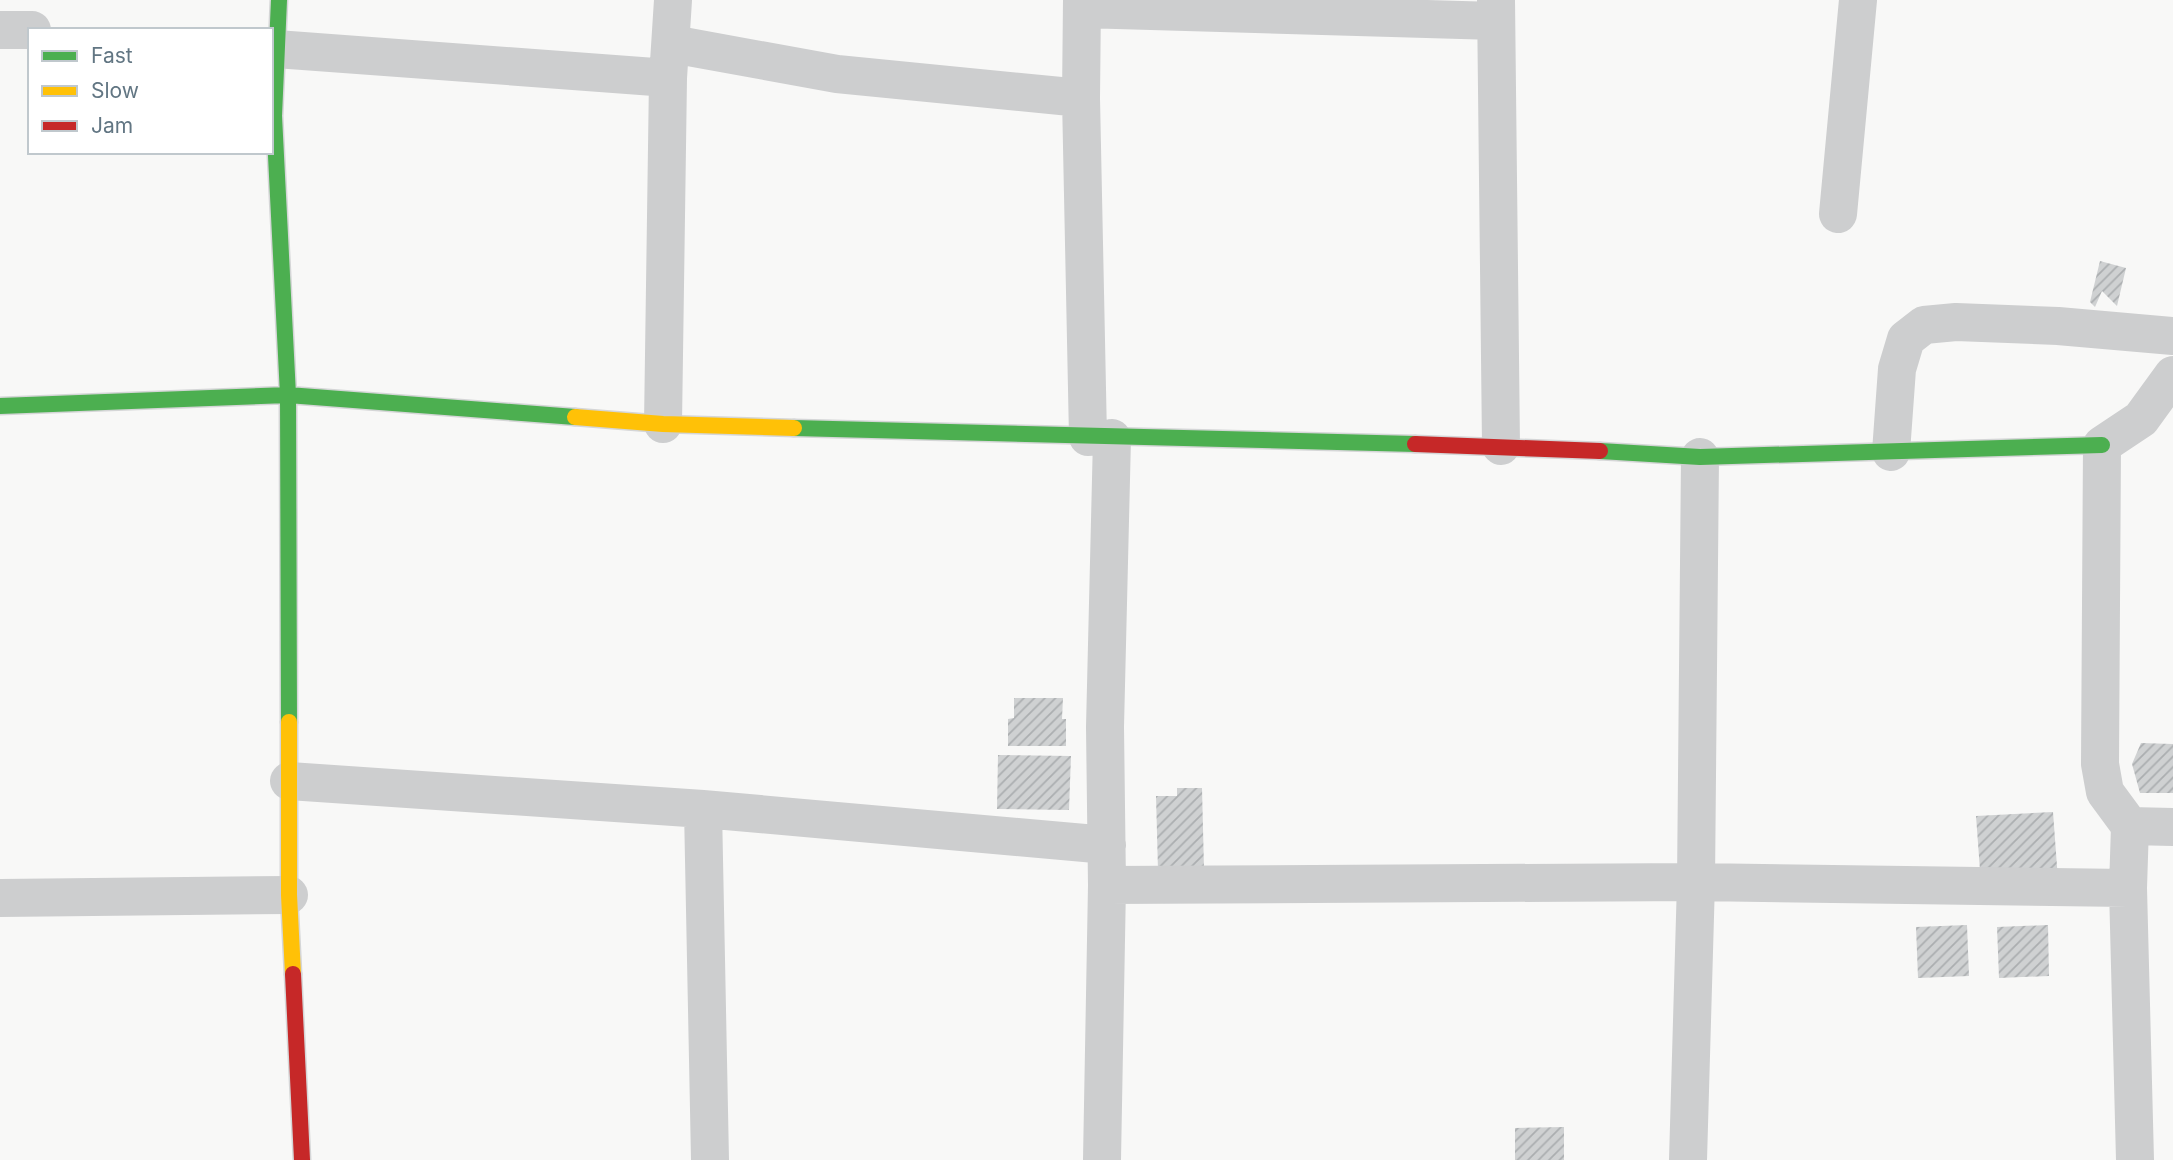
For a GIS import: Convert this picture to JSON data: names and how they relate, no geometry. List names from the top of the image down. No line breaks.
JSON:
{"legend":["Fast","Slow","Jam"]}
